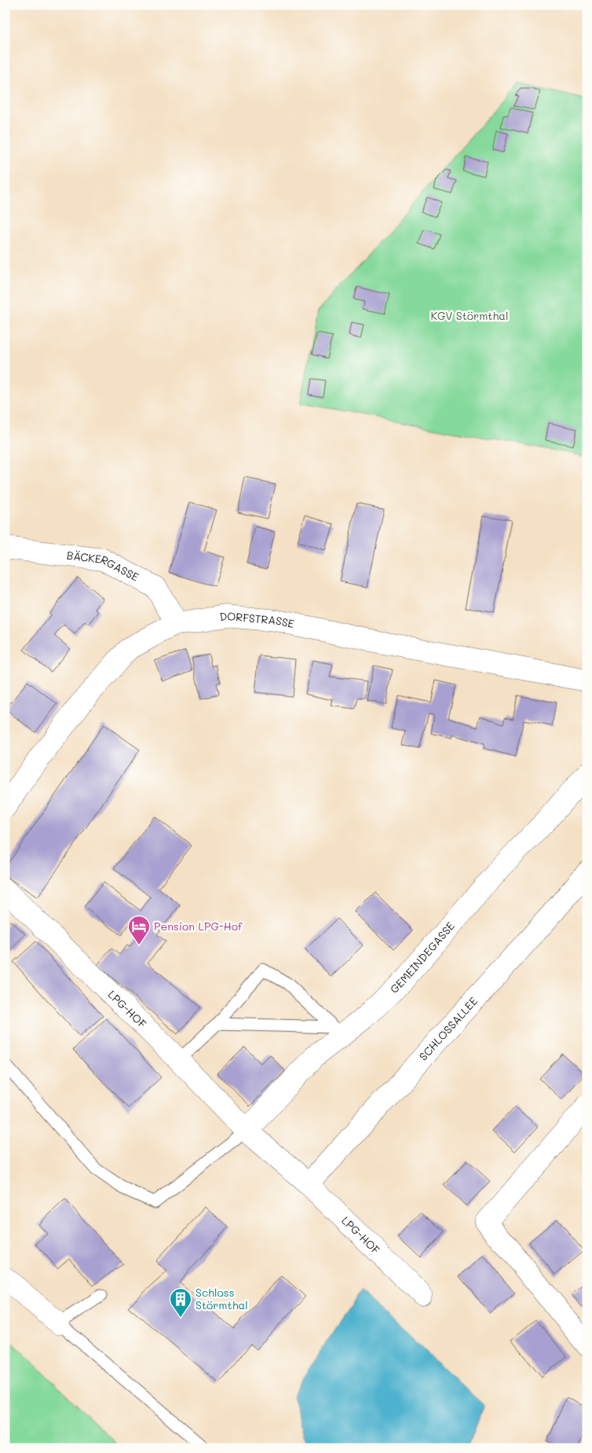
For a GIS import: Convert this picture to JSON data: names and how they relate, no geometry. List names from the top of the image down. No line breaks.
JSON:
{"streets":{"street":["BÄCKERGASSE","DORFSTRASSE","GEMEINDEGASSE","LPG-HOF","SCHLOSSALLEE"]},"crossings":[["BÄCKERGASSE","DORFSTRASSE"],["GEMEINDEGASSE","LPG-HOF"],["LPG-HOF","SCHLOSSALLEE"]],"parks":["KGV Störmthal"],"places":{"hotel":["Pension LPG-Hof"],"building":["Schloss Störmthal"]}}
